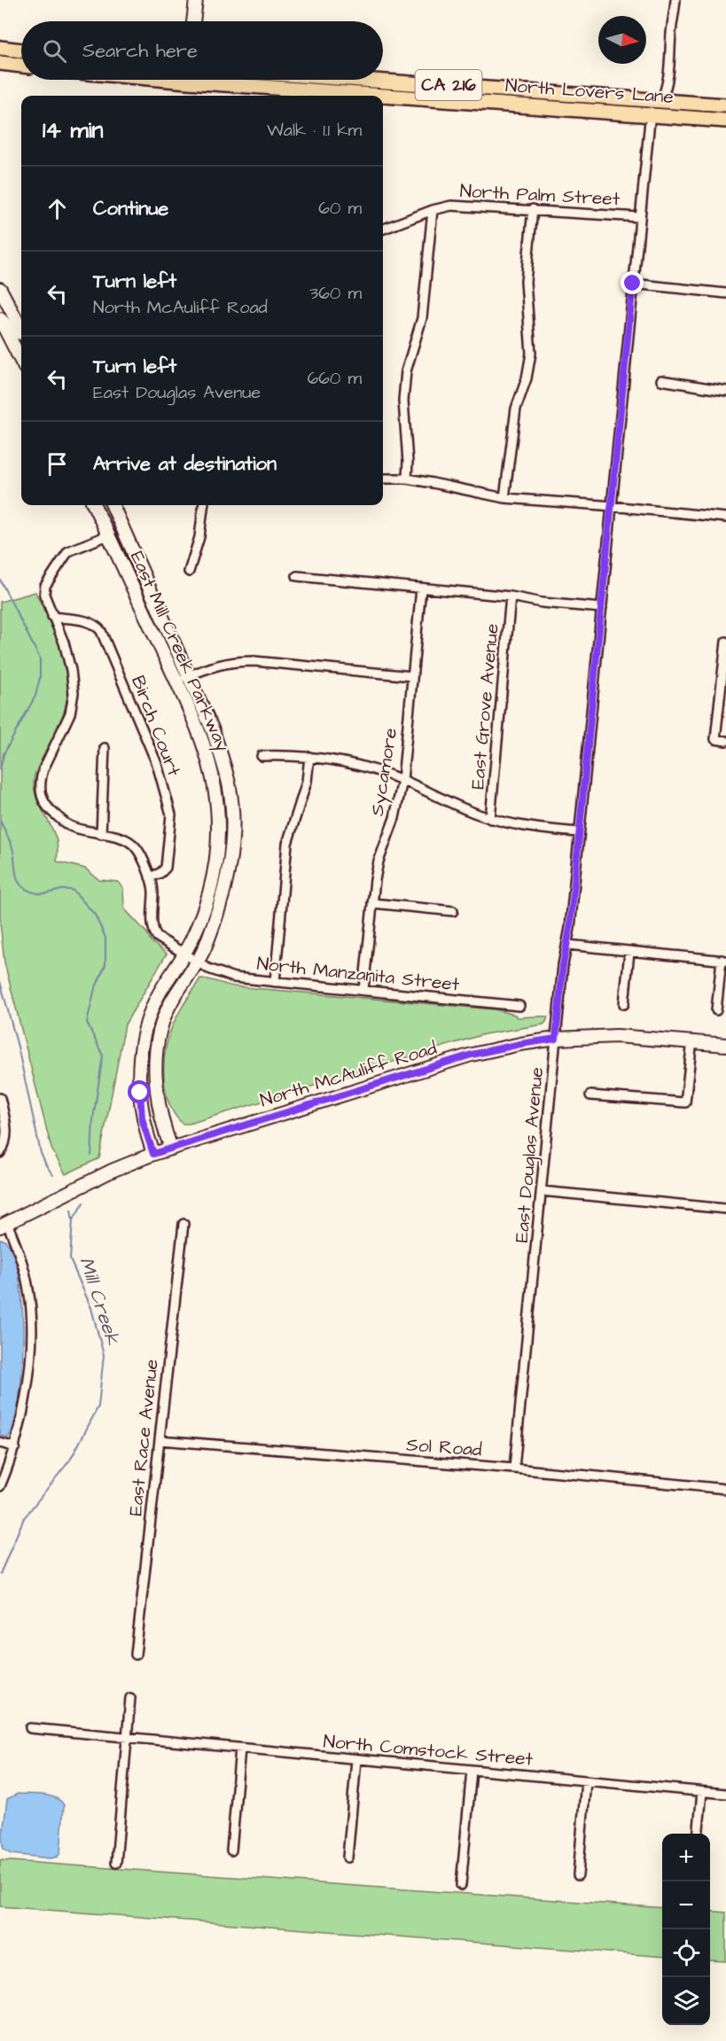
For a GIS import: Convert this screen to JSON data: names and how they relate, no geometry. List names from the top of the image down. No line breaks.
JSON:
{"streets":{"main road":["CA 216","North Lovers Lane"],"street":["North Palm Street","East Mill Creek Parkway","East Grove Avenue","Birch Court","Sycamore","North Manzanita Street","North McAuliff Road","East Douglas Avenue","East Race Avenue","Sol Road","North Comstock Street"]},"crossings":[["North Lovers Lane","East Douglas Avenue"],["North Palm Street","East Douglas Avenue"],["East Mill Creek Parkway","North Manzanita Street"],["East Mill Creek Parkway","North McAuliff Road"],["Birch Court","North Manzanita Street"],["Sycamore","North Manzanita Street"],["North McAuliff Road","East Douglas Avenue"],["East Douglas Avenue","Sol Road"],["East Race Avenue","Sol Road"]],"water":["Mill Creek"],"north":"right","page":{"search":"Search here","heading":["14 min","Walk · 1.1 km"],"list":[["Continue","60 m"],["Turn left","North McAuliff Road","360 m"],["Turn left","East Douglas Avenue","660 m"],"Arrive at destination"],"map_buttons":["+","−"]}}
